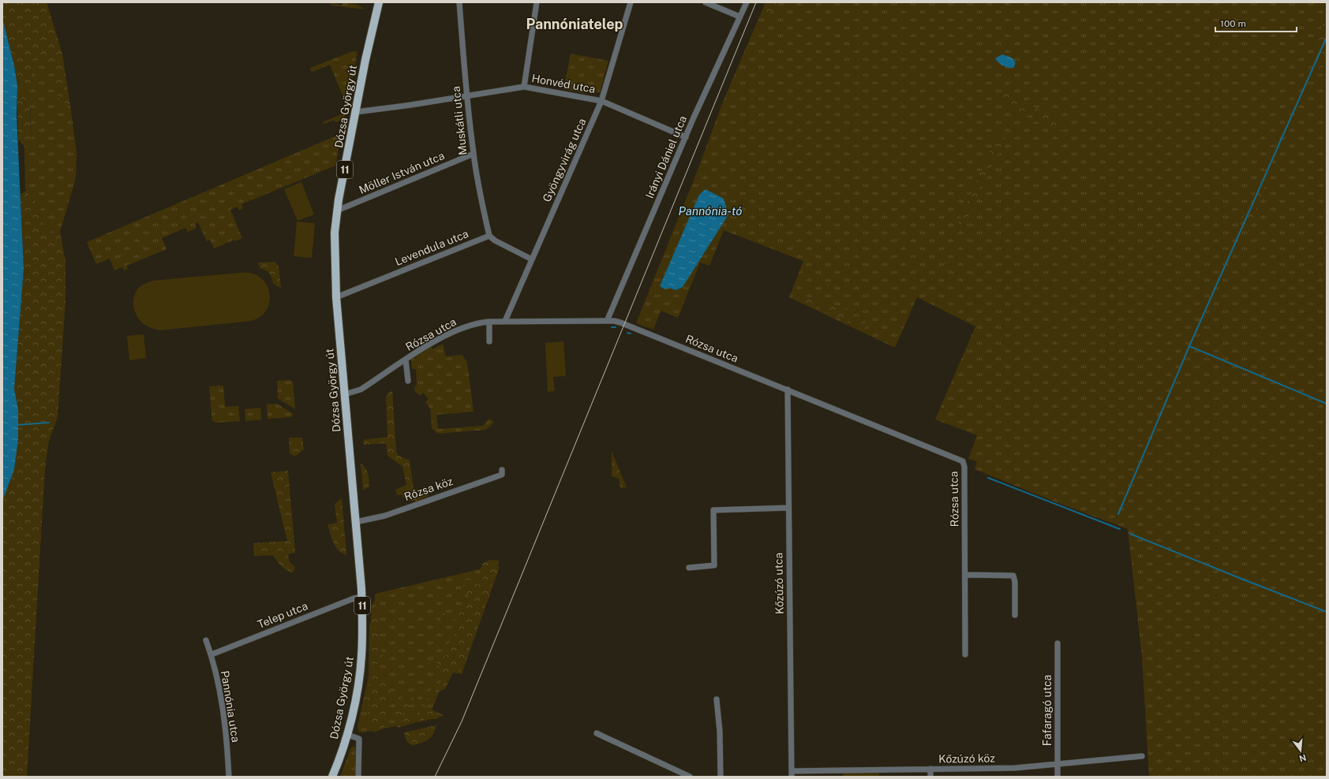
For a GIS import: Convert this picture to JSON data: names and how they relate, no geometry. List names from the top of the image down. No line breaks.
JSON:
{"streets":{"main road":["Dózsa György út","11"],"street":["Honvéd utca","Muskátli utca","Irányi Dániel utca","Gyöngyvirág utca","Möller István utca","Levendula utca","Rózsa utca","Rózsa köz","Kőzúzó utca","Telep utca","Pannónia utca","Fafaragó utca","Kőzúzó köz"]},"crossings":[["Honvéd utca","Dózsa György út"],["Honvéd utca","Muskátli utca"],["Honvéd utca","Irányi Dániel utca"],["Honvéd utca","Gyöngyvirág utca"],["Dózsa György út","Möller István utca"],["Dózsa György út","Levendula utca"],["Dózsa György út","Rózsa utca"],["Dózsa György út","Rózsa köz"],["Dózsa György út","Telep utca"],["Muskátli utca","Möller István utca"],["Muskátli utca","Levendula utca"],["Irányi Dániel utca","Rózsa utca"],["Gyöngyvirág utca","Rózsa utca"],["Rózsa utca","Kőzúzó utca"],["Kőzúzó utca","Kőzúzó köz"],["Telep utca","Pannónia utca"],["Fafaragó utca","Kőzúzó köz"]],"districts":["Pannóniatelep"],"water":["Pannónia-tó"],"scale_bar":"100 m","north":"bottom"}
